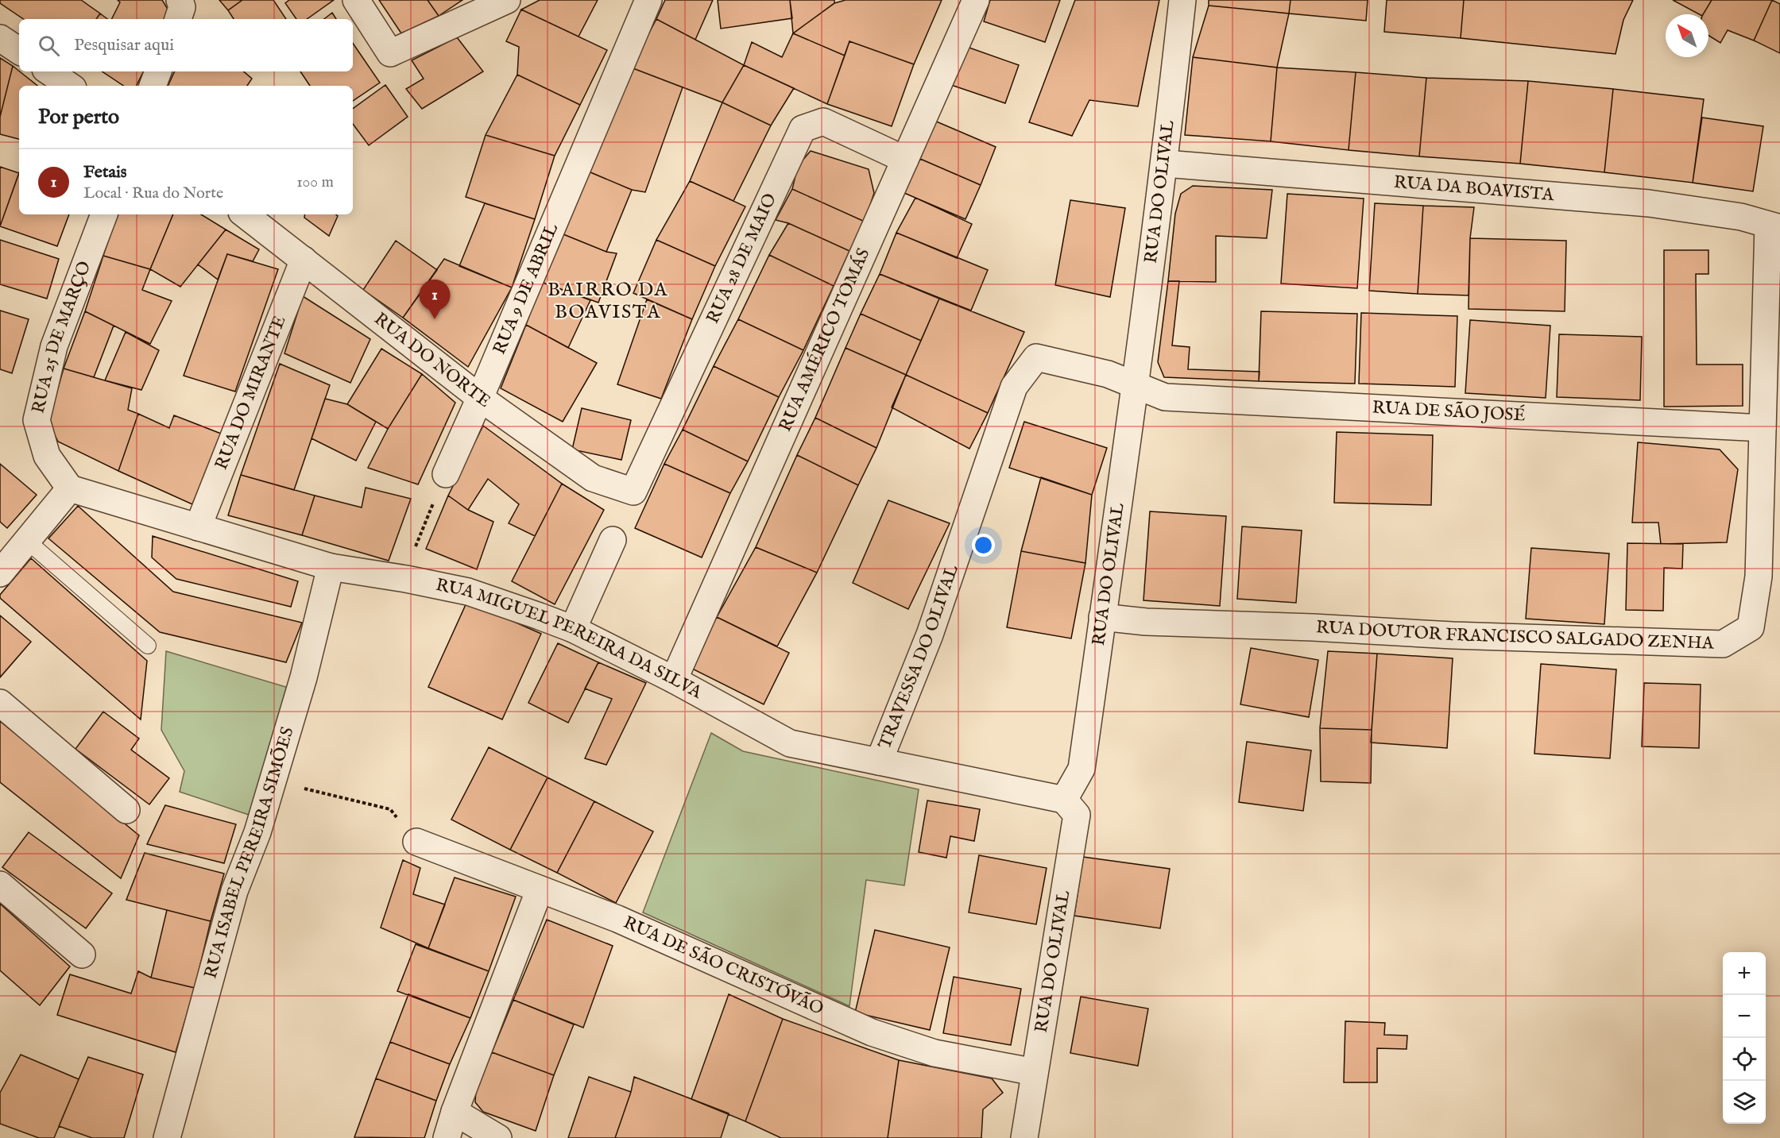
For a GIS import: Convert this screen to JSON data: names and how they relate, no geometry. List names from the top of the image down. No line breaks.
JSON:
{"streets":{"street":["RUA DA BOAVISTA","RUA DO OLIVAL","RUA 28 DE MAIO","RUA 9 DE ABRIL","RUA 25 DE MARÇO","RUA AMÉRICO TOMÁS","RUA DO NORTE","RUA DO MIRANTE","RUA DE SÃO JOSÉ","RUA DOUTOR FRANCISCO SALGADO ZENHA","RUA MIGUEL PEREIRA DA SILVA","TRAVESSA DO OLIVAL","RUA ISABEL PEREIRA SIMÕES","RUA DE SÃO CRISTÓVÃO"]},"crossings":[["RUA DA BOAVISTA","RUA DO OLIVAL"],["RUA DA BOAVISTA","RUA DOUTOR FRANCISCO SALGADO ZENHA"],["RUA DO OLIVAL","RUA DE SÃO JOSÉ"],["RUA DO OLIVAL","RUA DOUTOR FRANCISCO SALGADO ZENHA"],["RUA DO OLIVAL","RUA MIGUEL PEREIRA DA SILVA"],["RUA DO OLIVAL","TRAVESSA DO OLIVAL"],["RUA DO OLIVAL","RUA DE SÃO CRISTÓVÃO"],["RUA 28 DE MAIO","RUA AMÉRICO TOMÁS"],["RUA 28 DE MAIO","RUA DO NORTE"],["RUA 9 DE ABRIL","RUA DO NORTE"],["RUA 25 DE MARÇO","RUA MIGUEL PEREIRA DA SILVA"],["RUA AMÉRICO TOMÁS","RUA MIGUEL PEREIRA DA SILVA"],["RUA DO NORTE","RUA DO MIRANTE"],["RUA DO MIRANTE","RUA MIGUEL PEREIRA DA SILVA"],["RUA DE SÃO JOSÉ","RUA DOUTOR FRANCISCO SALGADO ZENHA"],["RUA DE SÃO JOSÉ","TRAVESSA DO OLIVAL"],["RUA MIGUEL PEREIRA DA SILVA","TRAVESSA DO OLIVAL"],["RUA MIGUEL PEREIRA DA SILVA","RUA ISABEL PEREIRA SIMÕES"]],"districts":["BAIRRO DA BOAVISTA"],"north":"top left","page":{"search":"Pesquisar aqui","heading":"Por perto","list":[{"mark":"1","name":"Fetais","note":"Local · Rua do Norte","value":"100 m"}],"pins":"1","map_buttons":["+","−"]}}
